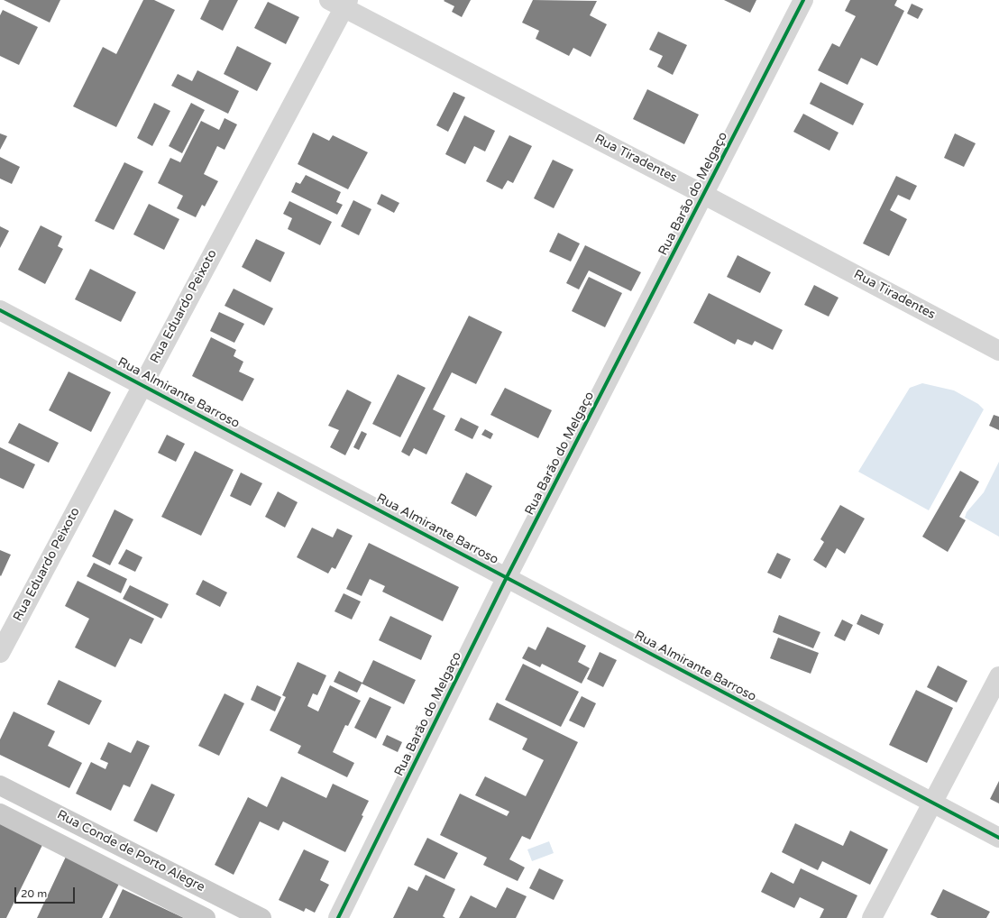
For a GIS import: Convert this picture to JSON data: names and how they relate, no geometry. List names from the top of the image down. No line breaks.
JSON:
{"streets":{"main road":["Rua Conde de Porto Alegre"],"street":["Rua Tiradentes","Rua Barão do Melgaço","Rua Eduardo Peixoto","Rua Almirante Barroso"]},"crossings":[["Rua Tiradentes","Rua Barão do Melgaço"],["Rua Tiradentes","Rua Eduardo Peixoto"],["Rua Barão do Melgaço","Rua Almirante Barroso"],["Rua Eduardo Peixoto","Rua Almirante Barroso"]],"scale_bar":"20 m"}
